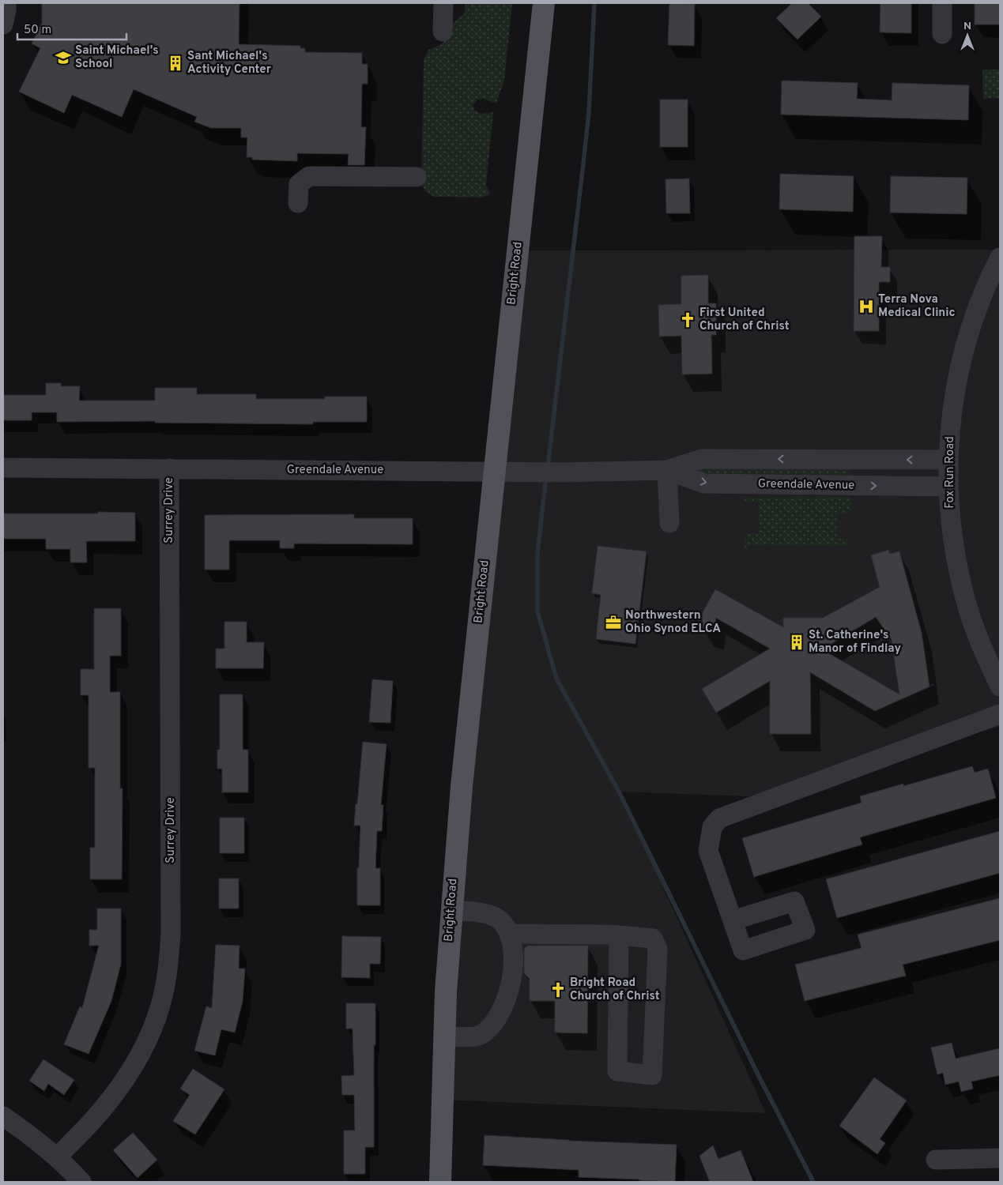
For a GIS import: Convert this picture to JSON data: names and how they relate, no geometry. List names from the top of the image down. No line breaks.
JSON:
{"streets":{"main road":["Bright Road"],"street":["Greendale Avenue","Fox Run Road","Surrey Drive"]},"crossings":[["Bright Road","Greendale Avenue"],["Greendale Avenue","Fox Run Road"],["Greendale Avenue","Surrey Drive"]],"places":{"school or university":["Saint Michael's School"],"building":["Sant Michael's Activity Center","St. Catherine's Manor of Findlay"],"hospital":["Terra Nova Medical Clinic"],"church":["First United Church of Christ","Bright Road Church of Christ"],"office":["Northwestern Ohio Synod ELCA"]},"scale_bar":"50 m","north":"top"}
